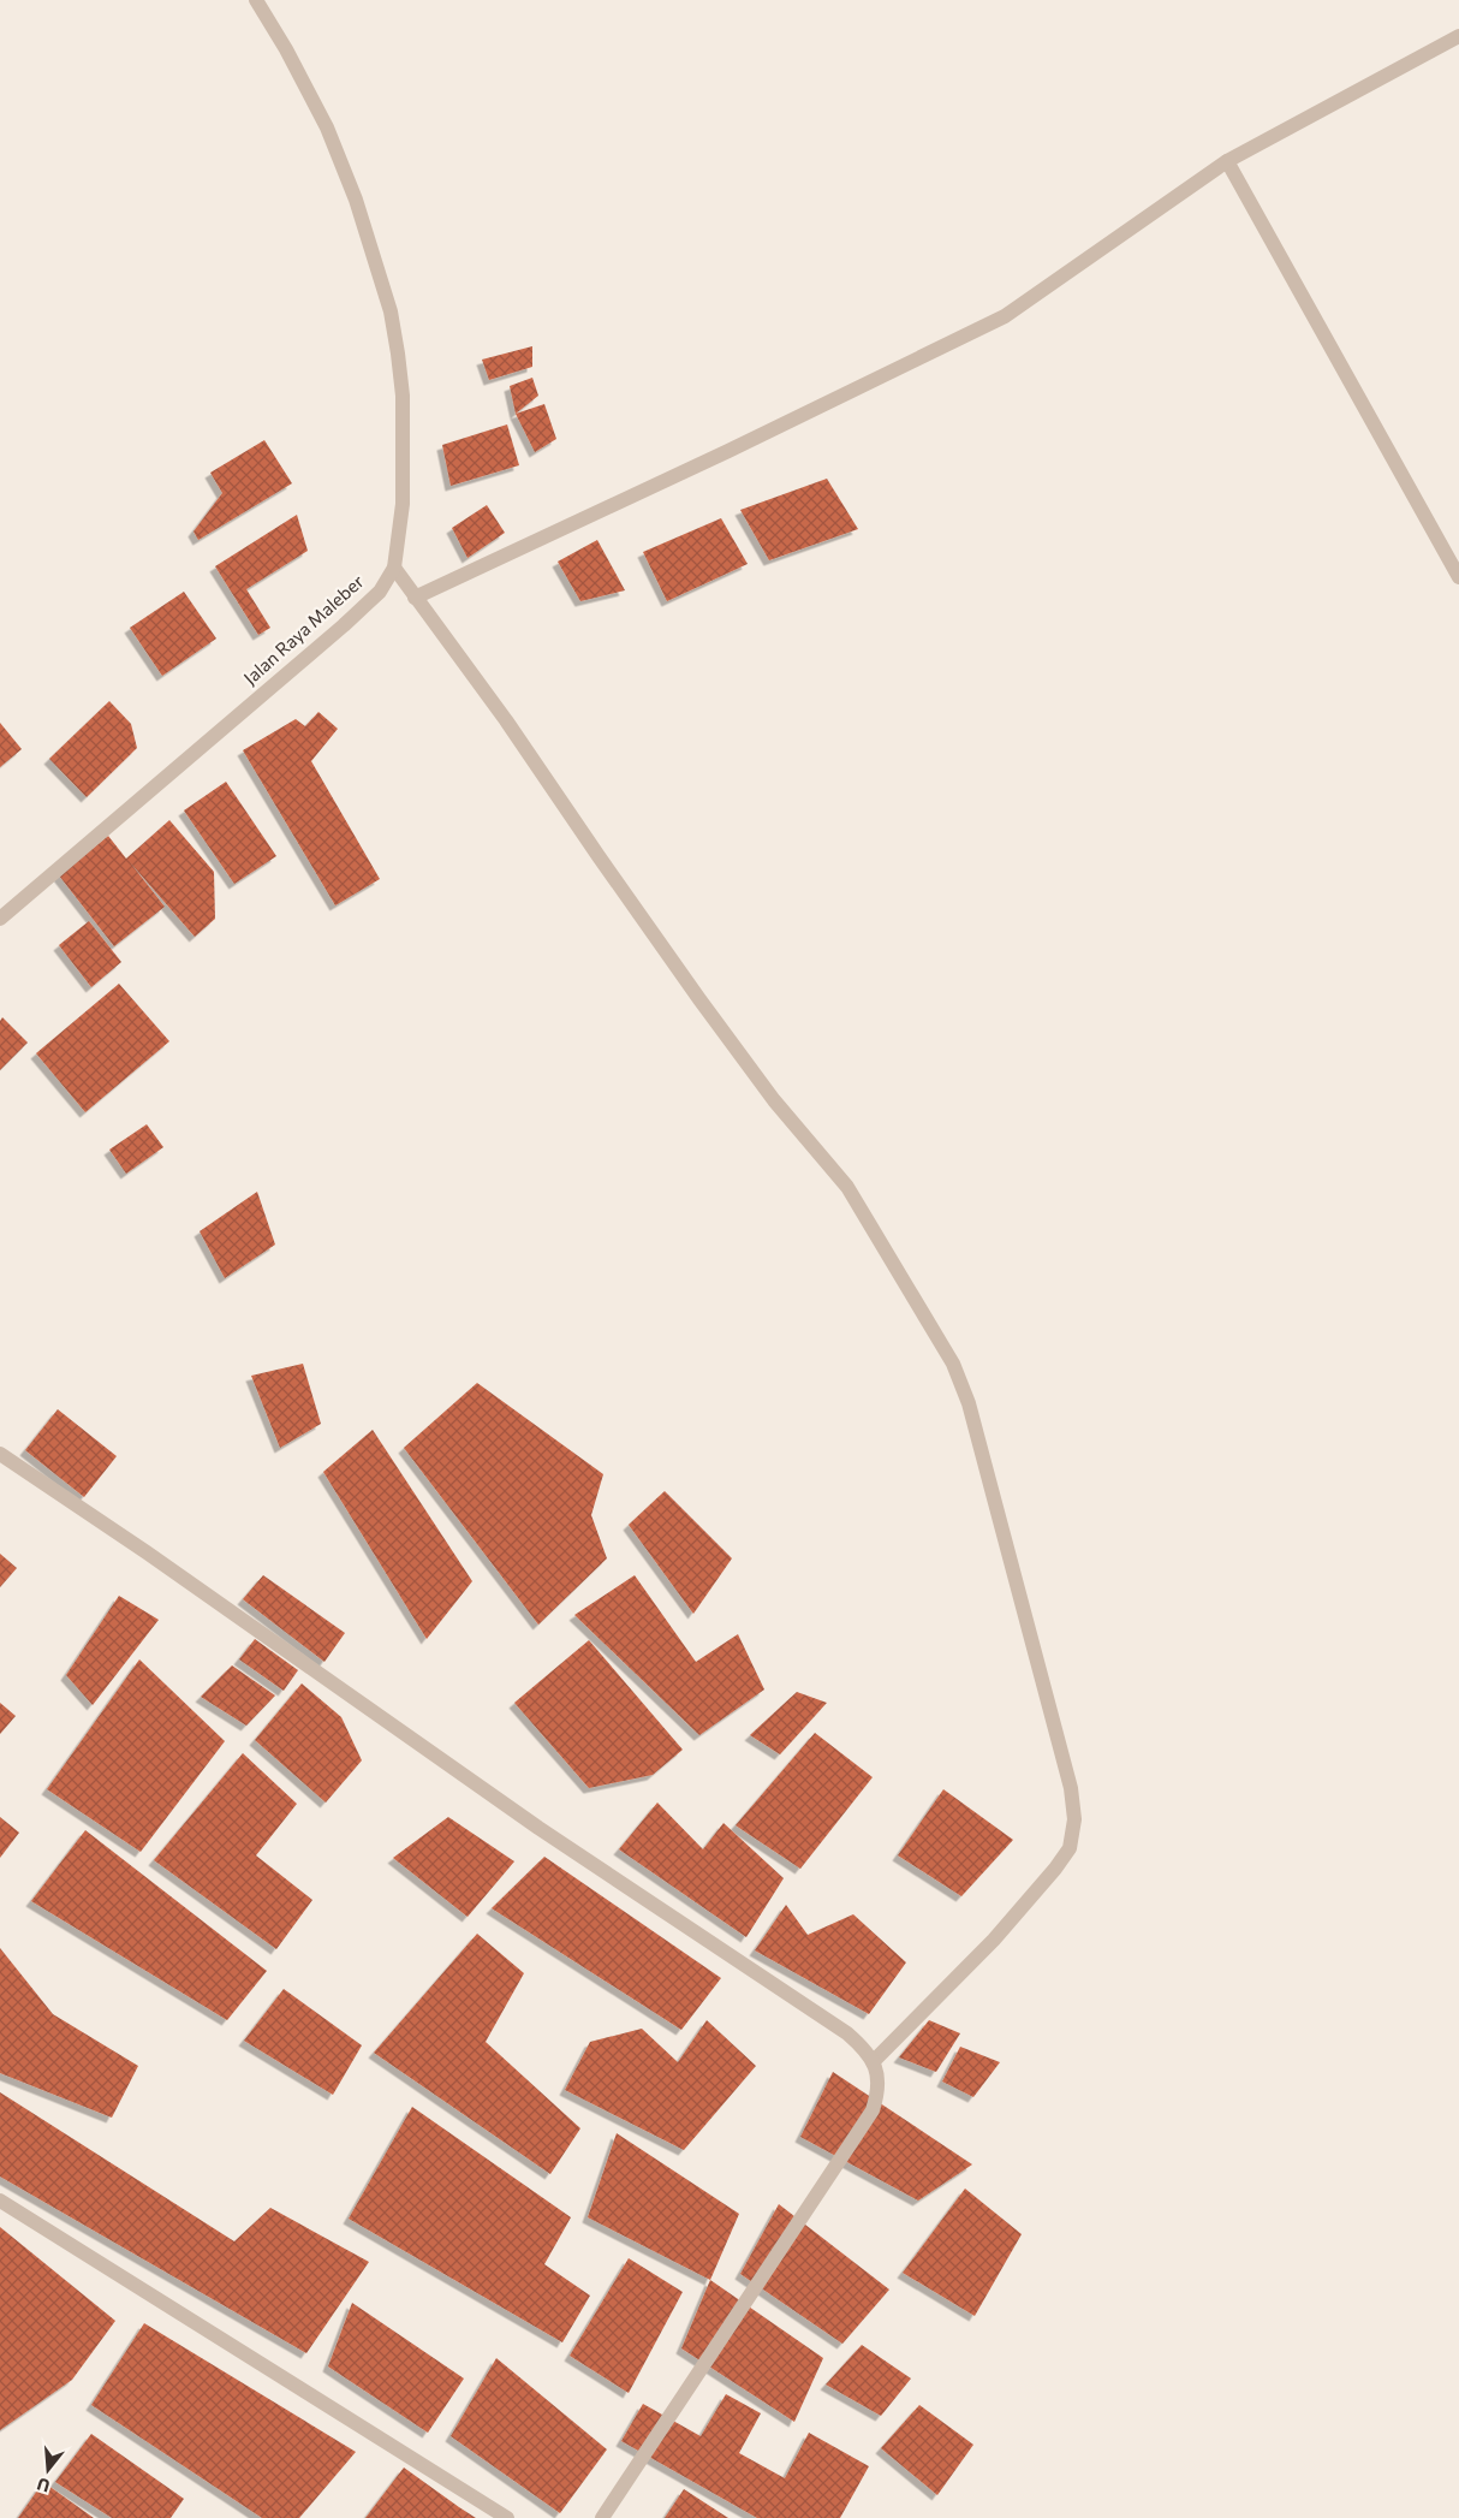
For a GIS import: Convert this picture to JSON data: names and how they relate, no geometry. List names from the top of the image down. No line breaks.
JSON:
{"streets":{"street":["Jalan Raya Maleber"]},"north":"bottom"}
